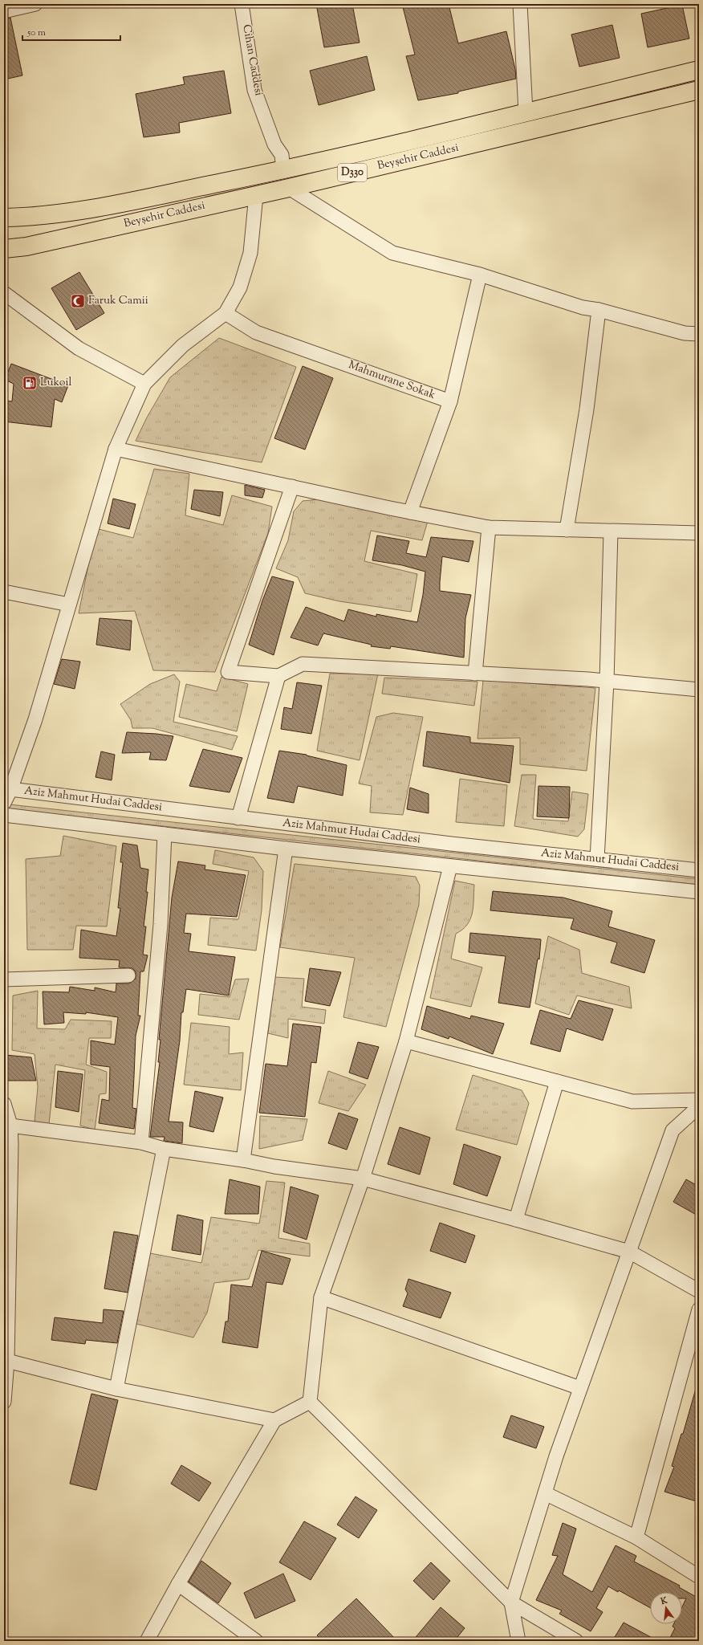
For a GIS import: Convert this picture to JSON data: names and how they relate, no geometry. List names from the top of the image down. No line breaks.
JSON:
{"streets":{"highway":["Beyşehir Caddesi","D330"],"street":["Cihan Caddesi","Mahmurane Sokak","Aziz Mahmut Hudai Caddesi"]},"crossings":[["Cihan Caddesi","Beyşehir Caddesi"]],"places":{"mosque":["Faruk Camii"],"fuel station":["Lukoil"]},"scale_bar":"50 m","north":"top"}
